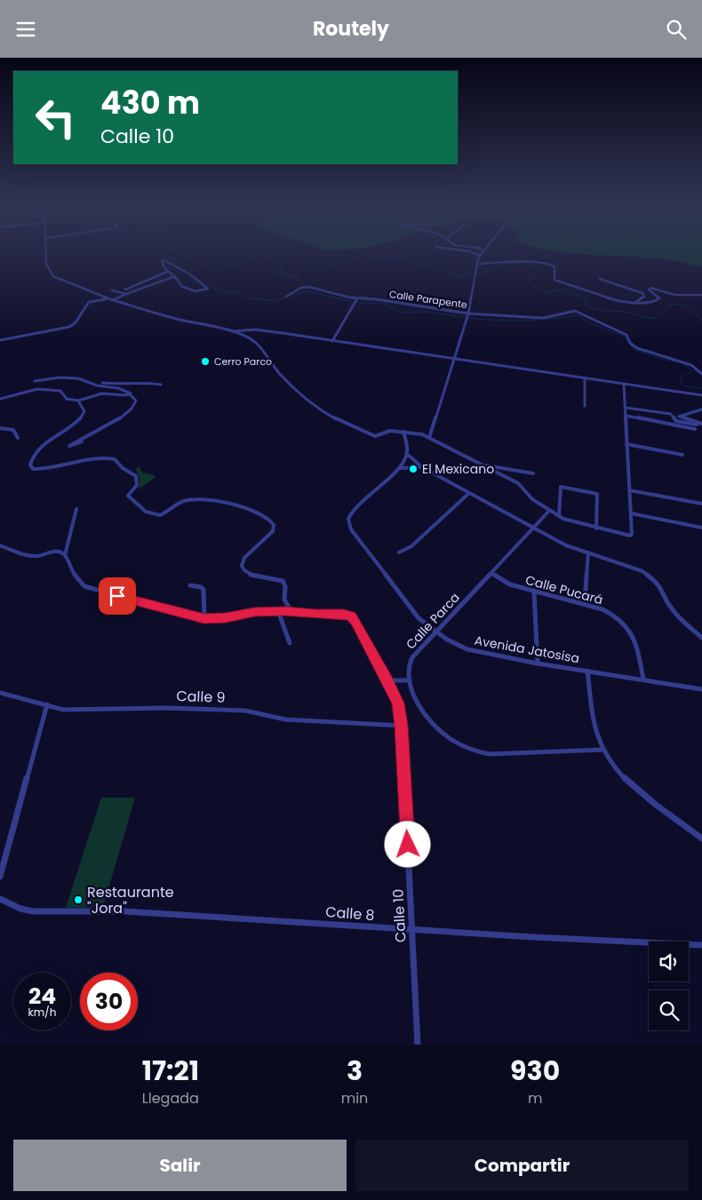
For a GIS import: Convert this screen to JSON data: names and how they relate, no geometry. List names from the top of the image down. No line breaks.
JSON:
{"streets":{"street":["Calle Parapente","Calle Pucará","Calle Parca","Avenida Jatosisa","Calle 9","Calle 8","Calle 10"]},"crossings":[["Calle Pucará","Calle Parca"],["Calle Pucará","Avenida Jatosisa"],["Calle Parca","Avenida Jatosisa"],["Calle 9","Calle 10"],["Calle 8","Calle 10"]],"places":["Cerro Parco","El Mexicano","Restaurante \"Jora\""],"page":{"header":"Routely","turn":["430 m","Calle 10"],"speed":"24 km/h","limit":"30","eta":["17:21","Llegada","3","min","930","m"],"buttons":["Salir","Compartir"]}}
